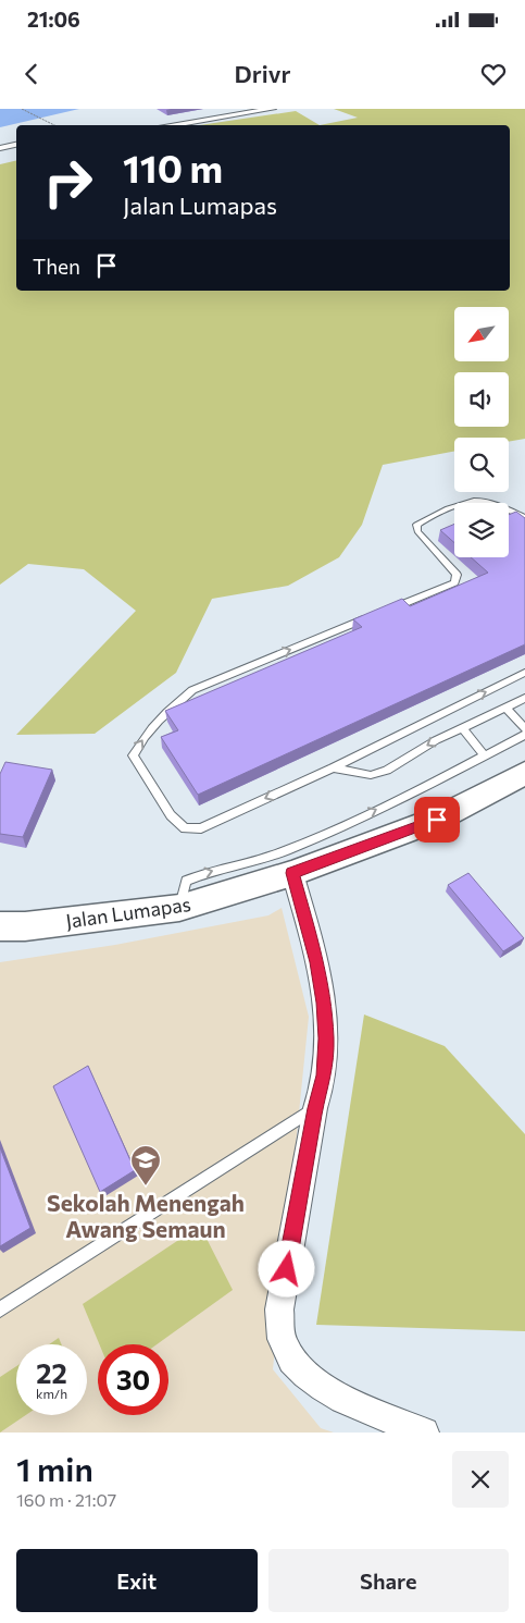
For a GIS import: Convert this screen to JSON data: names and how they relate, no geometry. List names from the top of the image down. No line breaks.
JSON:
{"streets":{"main road":["Jalan Lumapas"]},"places":{"school or university":["Sekolah Menengah Awang Semaun"]},"north":"bottom left","page":{"status":"21:06","header":"Drivr","turn":["110 m","Jalan Lumapas"],"then":"Then","speed":"22 km/h","limit":"30","heading":["1 min","160 m · 21:07"],"buttons":["Exit","Share"]}}
